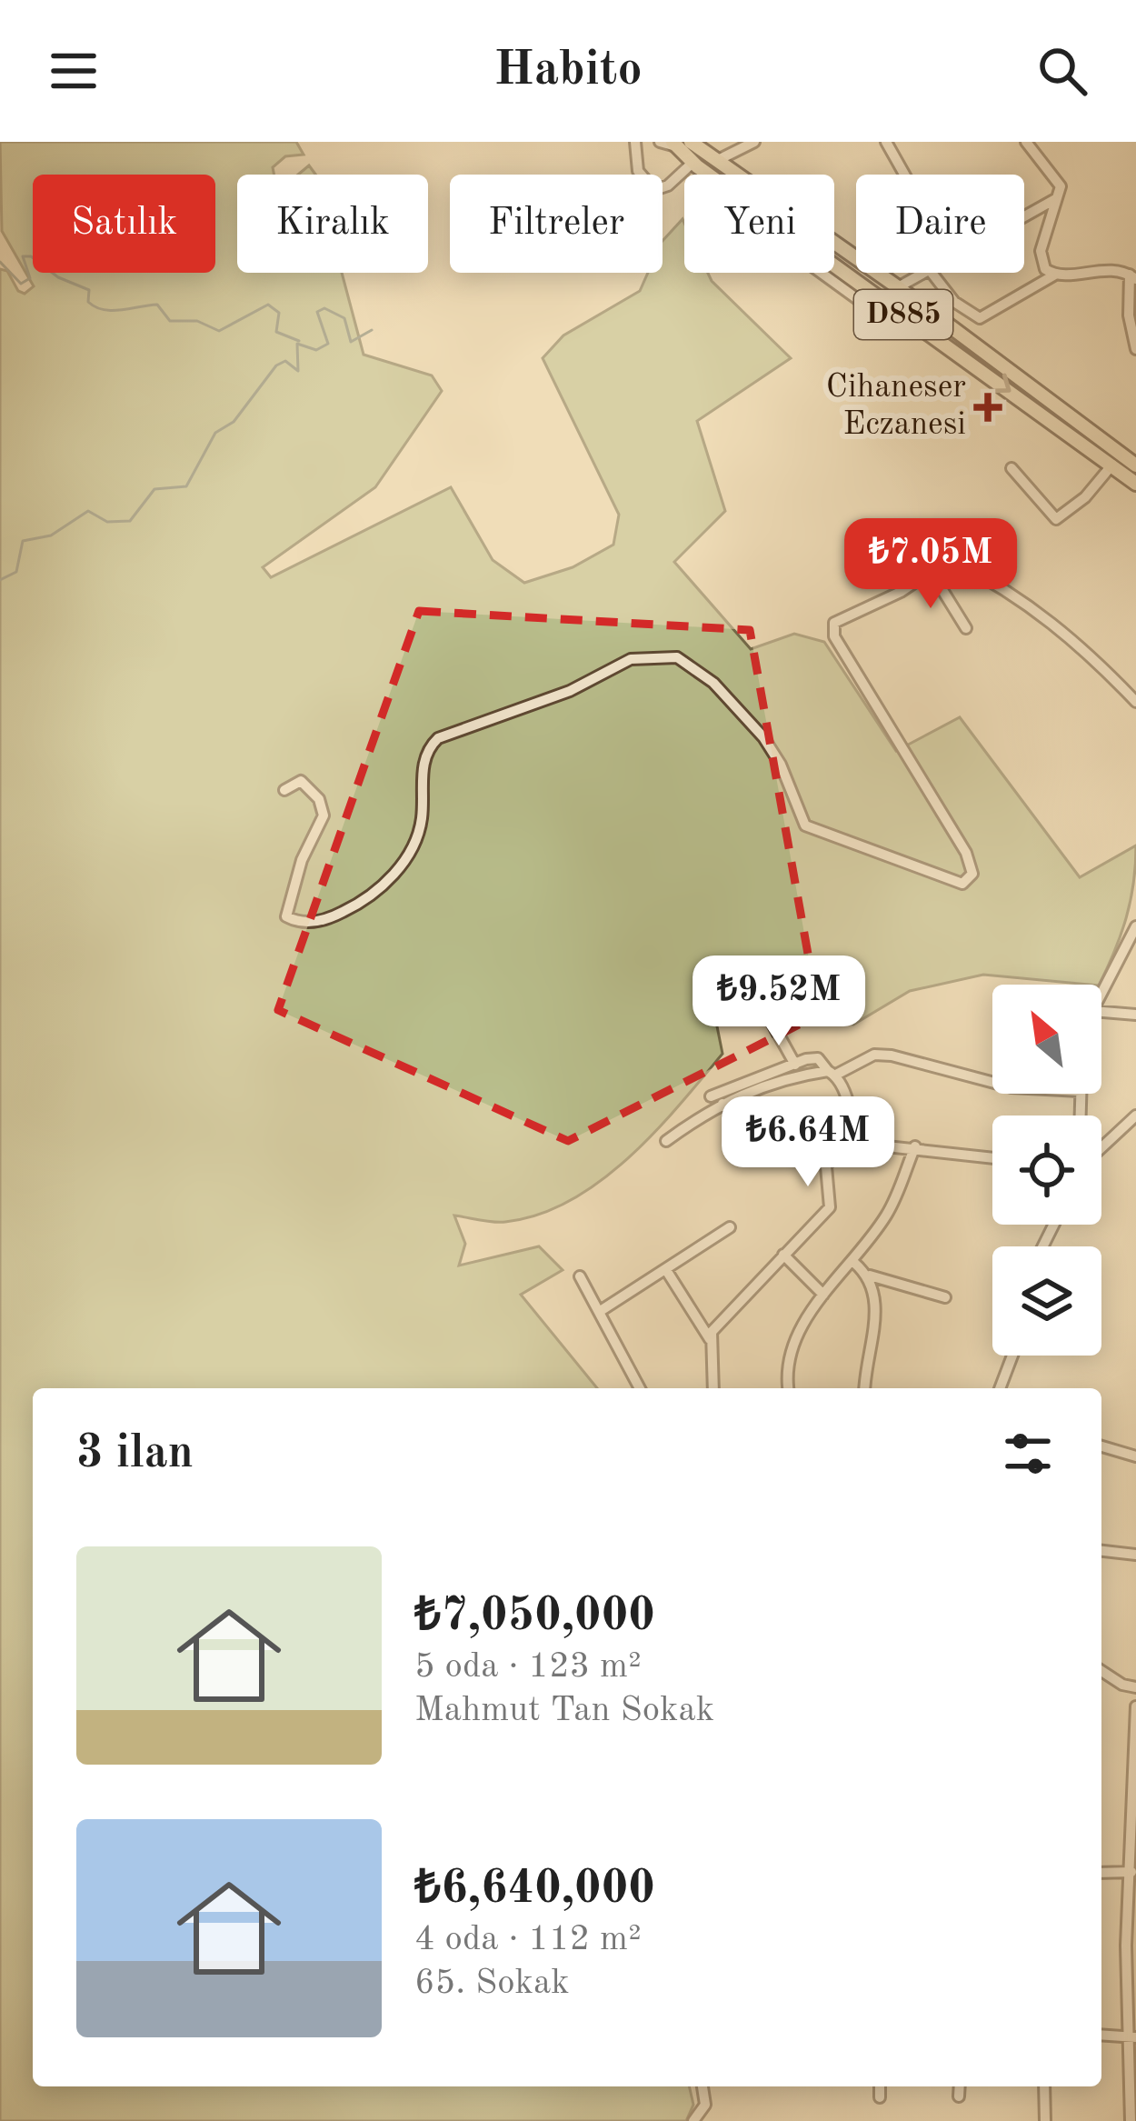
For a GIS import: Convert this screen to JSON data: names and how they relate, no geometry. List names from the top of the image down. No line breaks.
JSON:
{"streets":{"main road":["D885"]},"places":{"health":["Cihaneser Eczanesi"]},"north":"top left","page":{"header":"Habito","chip":["Satılık","Kiralık","Filtreler","Yeni","Daire"],"price":["₺7.05M","₺9.52M","₺6.64M"],"heading":"3 ilan","list":[{"name":"₺7,050,000","note":"5 oda · 123 m² · Mahmut Tan Sokak"},{"name":"₺6,640,000","note":"4 oda · 112 m² · 65. Sokak"}]}}
